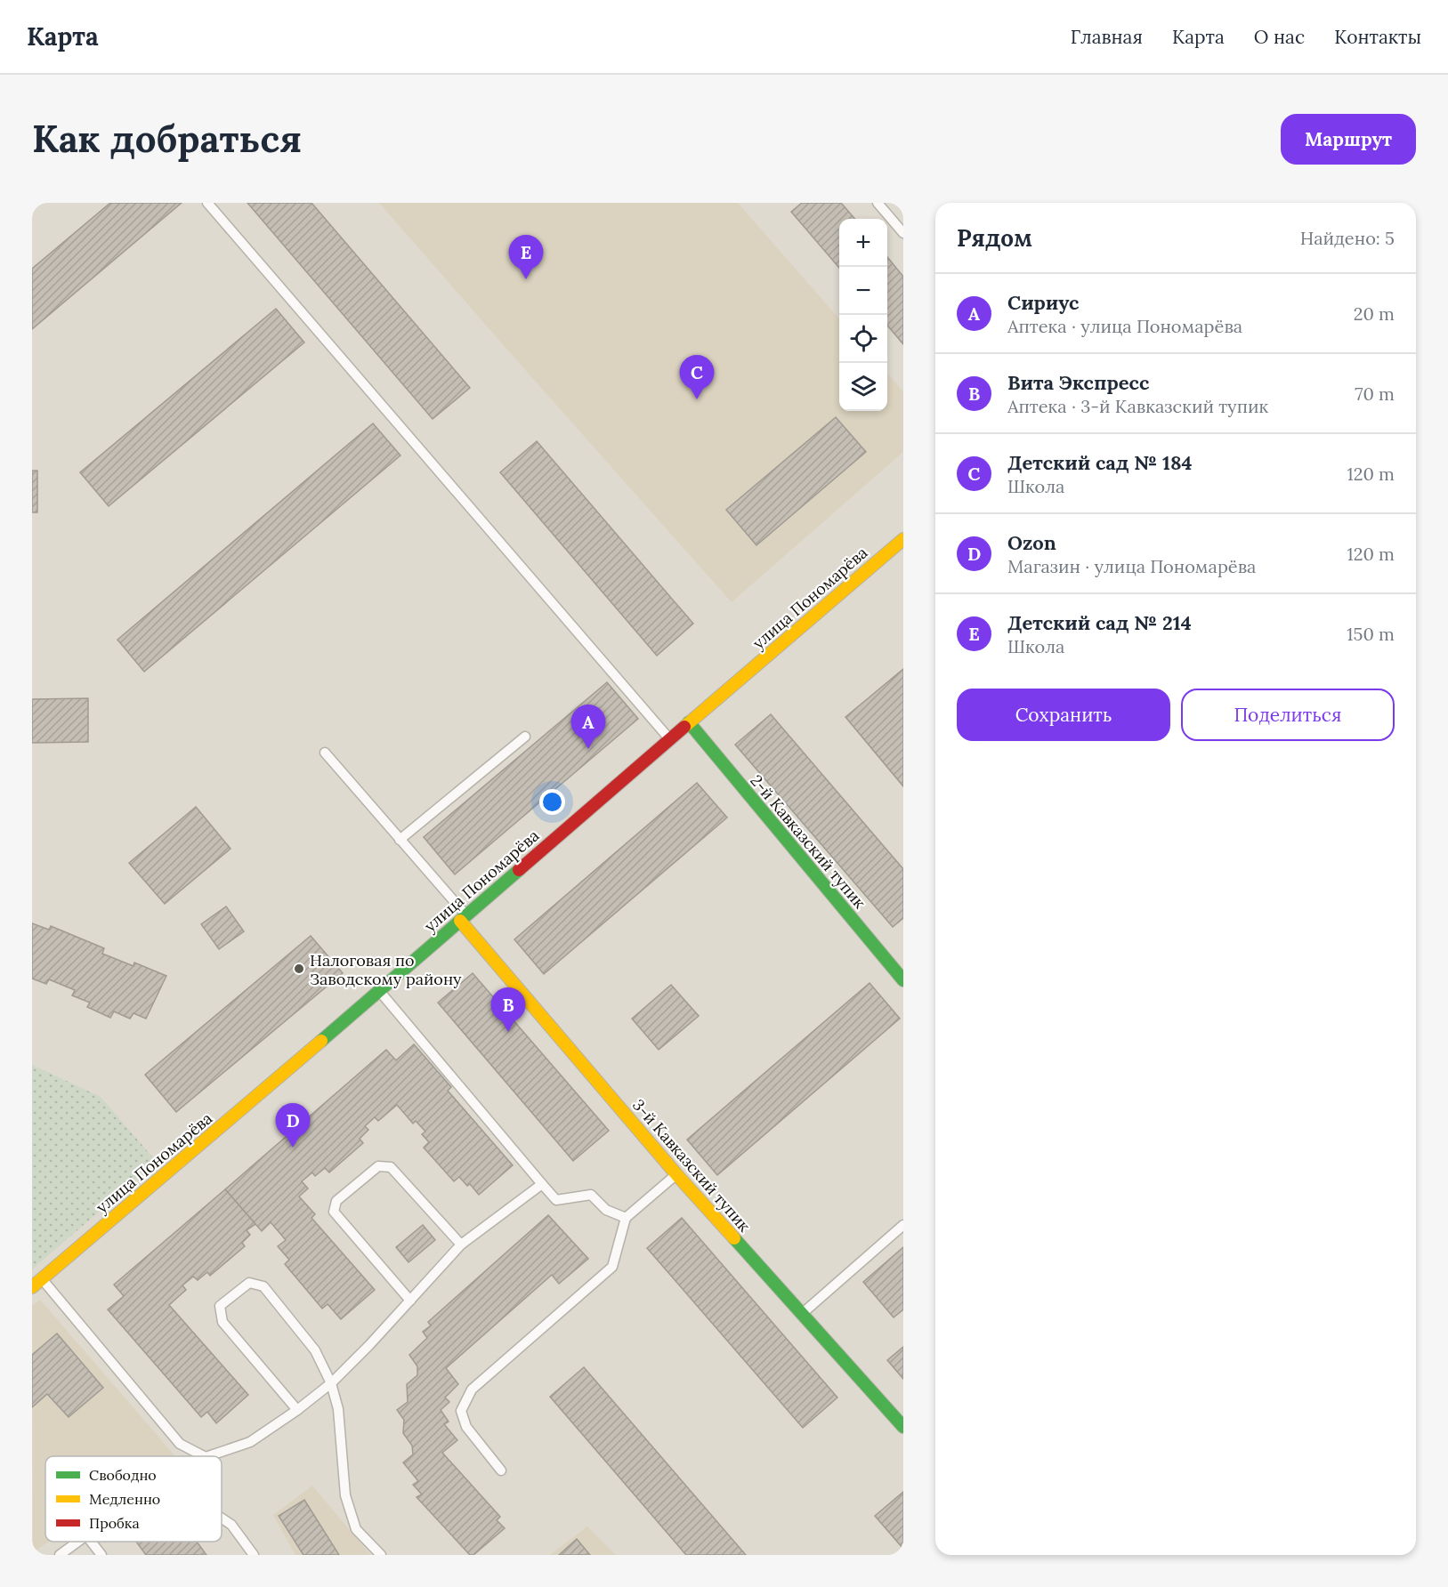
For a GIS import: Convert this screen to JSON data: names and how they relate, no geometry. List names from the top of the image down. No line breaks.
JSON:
{"streets":{"street":["улица Пономарёва","2-й Кавказский тупик","3-й Кавказский тупик"]},"crossings":[["улица Пономарёва","2-й Кавказский тупик"],["улица Пономарёва","3-й Кавказский тупик"]],"places":["Налоговая по Заводскому району"],"legend":["Свободно","Медленно","Пробка"],"page":{"header":"Карта","nav":["Главная","Карта","О нас","Контакты"],"buttons":["Маршрут",["Сохранить","Поделиться"]],"title":"Как добраться","heading":["Рядом","Найдено: 5"],"map_buttons":["+","−"],"pins":["E","C","A","B","D"],"list":[{"mark":"A","name":"Сириус","note":"Аптека · улица Пономарёва","value":"20 m"},{"mark":"B","name":"Вита Экспресс","note":"Аптека · 3-й Кавказский тупик","value":"70 m"},{"mark":"C","name":"Детский сад № 184","note":"Школа","value":"120 m"},{"mark":"D","name":"Ozon","note":"Магазин · улица Пономарёва","value":"120 m"},{"mark":"E","name":"Детский сад № 214","note":"Школа","value":"150 m"}]}}
